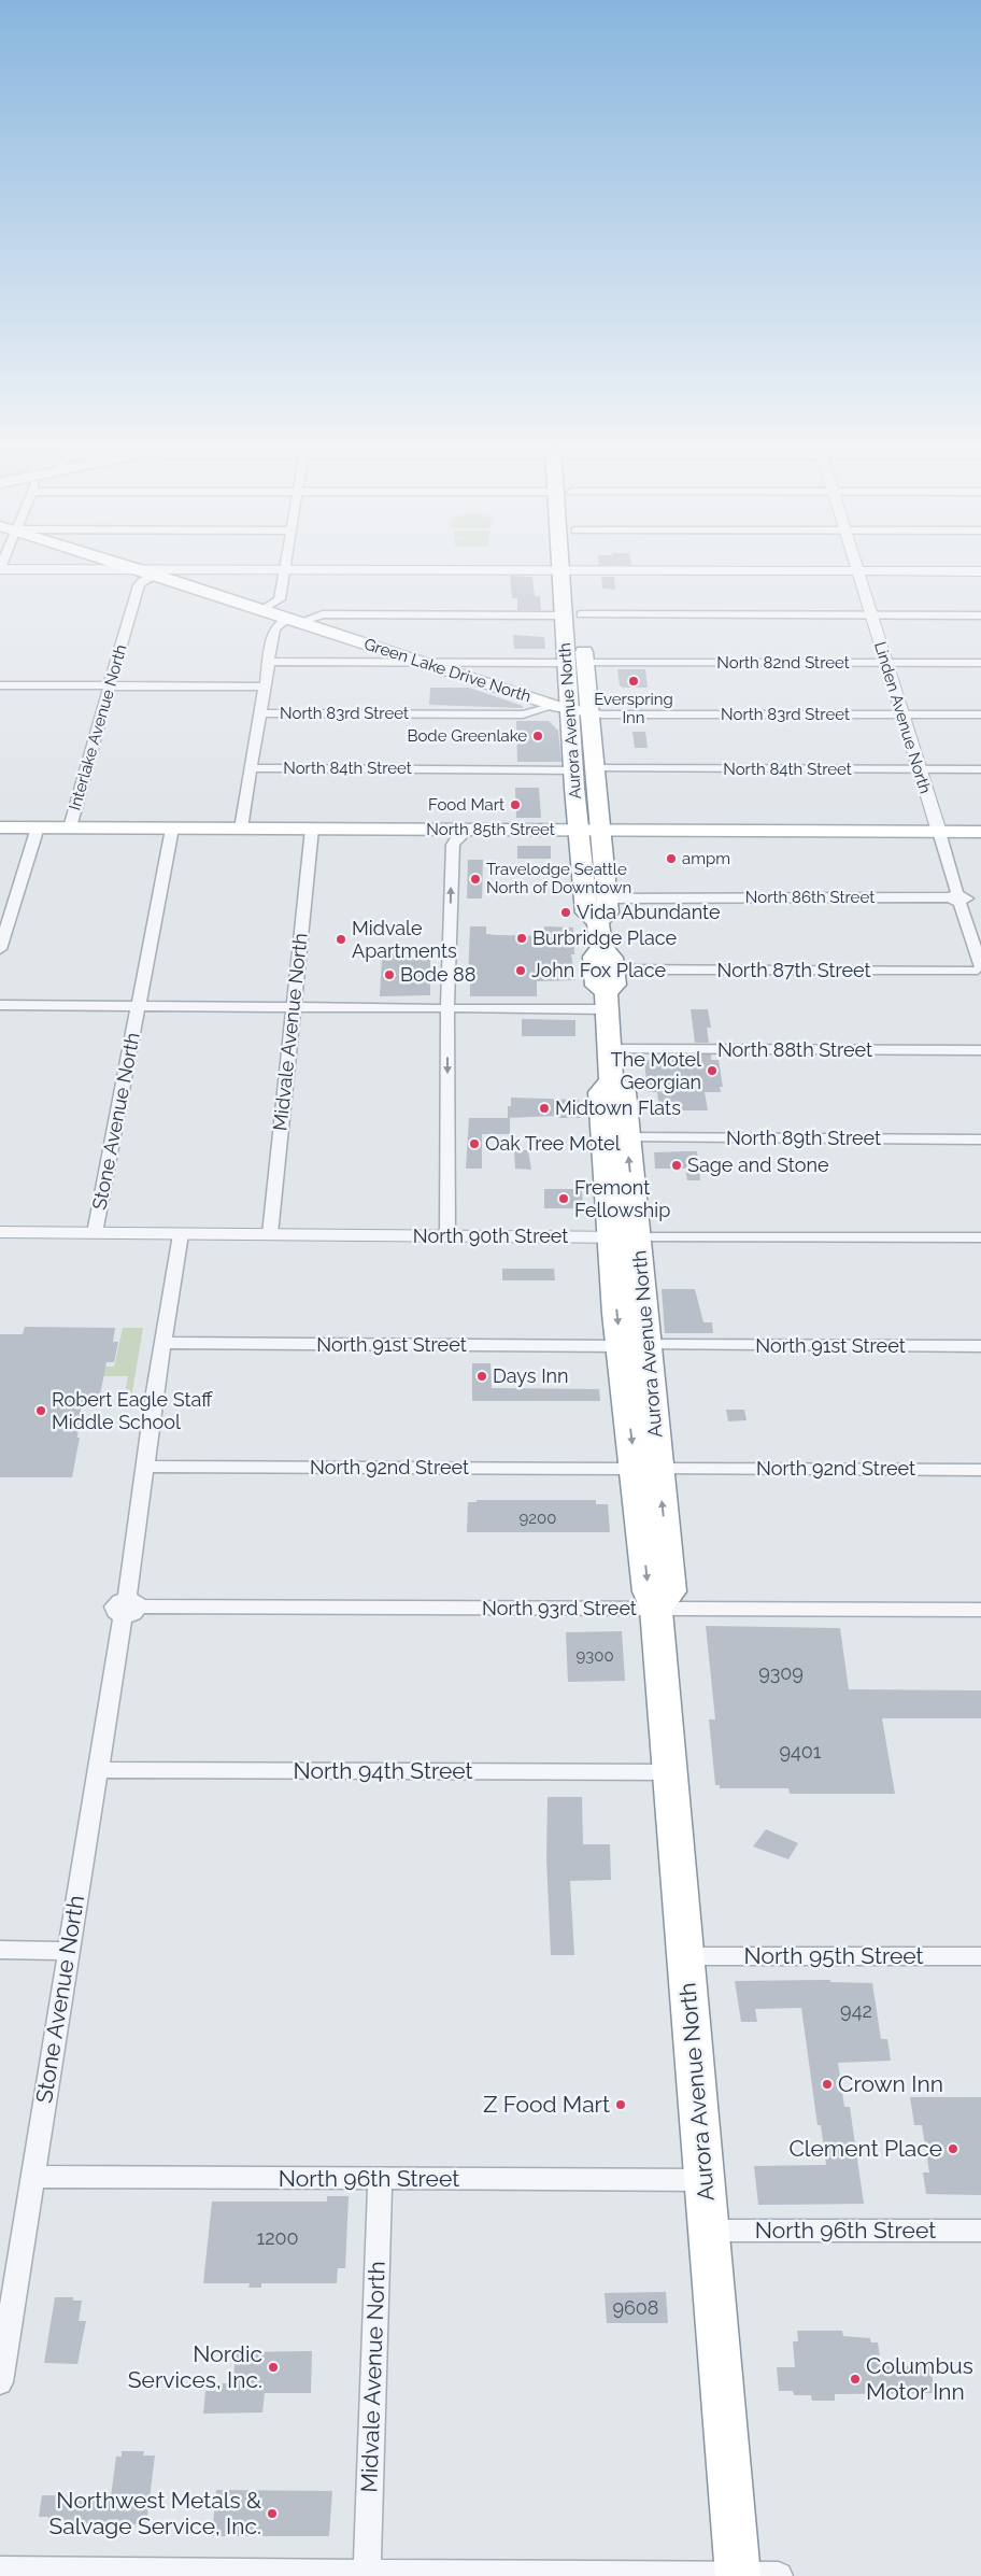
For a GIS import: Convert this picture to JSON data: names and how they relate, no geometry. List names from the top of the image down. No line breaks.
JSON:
{"streets":{"highway":["Aurora Avenue North"],"main road":["Green Lake Drive North","North 85th Street"],"street":["North 82nd Street","North 83rd Street","Linden Avenue North","Interlake Avenue North","North 84th Street","North 86th Street","North 87th Street","Midvale Avenue North","North 88th Street","Stone Avenue North","North 89th Street","North 90th Street","North 91st Street","North 92nd Street","North 93rd Street","North 94th Street","North 95th Street","North 96th Street"]},"crossings":[["North 82nd Street","Green Lake Drive North"],["North 82nd Street","Linden Avenue North"],["North 82nd Street","Aurora Avenue North"],["Green Lake Drive North","North 83rd Street"],["Green Lake Drive North","Aurora Avenue North"],["Green Lake Drive North","Interlake Avenue North"],["North 83rd Street","Linden Avenue North"],["North 83rd Street","Aurora Avenue North"],["Linden Avenue North","North 84th Street"],["Linden Avenue North","North 85th Street"],["Linden Avenue North","North 86th Street"],["Linden Avenue North","North 87th Street"],["Aurora Avenue North","North 84th Street"],["Aurora Avenue North","North 85th Street"],["Aurora Avenue North","North 86th Street"],["Aurora Avenue North","North 87th Street"],["Aurora Avenue North","North 88th Street"],["Aurora Avenue North","North 89th Street"],["Aurora Avenue North","North 90th Street"],["Aurora Avenue North","North 91st Street"],["Aurora Avenue North","North 92nd Street"],["Aurora Avenue North","North 93rd Street"],["Aurora Avenue North","North 94th Street"],["Aurora Avenue North","North 95th Street"],["Aurora Avenue North","North 96th Street"],["Interlake Avenue North","North 85th Street"],["North 85th Street","Midvale Avenue North"],["North 85th Street","Stone Avenue North"],["Midvale Avenue North","North 90th Street"],["Midvale Avenue North","North 96th Street"],["Stone Avenue North","North 90th Street"],["Stone Avenue North","North 91st Street"],["Stone Avenue North","North 92nd Street"],["Stone Avenue North","North 93rd Street"],["Stone Avenue North","North 94th Street"],["Stone Avenue North","North 96th Street"]],"places":["Everspring Inn","Bode Greenlake","Food Mart","ampm","Travelodge Seattle North of Downtown","Vida Abundante","Burbridge Place","Midvale Apartments","John Fox Place","Bode 88","The Motel Georgian","Midtown Flats","Oak Tree Motel","Sage and Stone","Fremont Fellowship","Days Inn","Robert Eagle Staff Middle School","Crown Inn","Z Food Mart","Clement Place","Nordic Services, Inc.","Columbus Motor Inn","Northwest Metals & Salvage Service, Inc."],"house_numbers":["9200","9300","9309","9401","942","1200","9608"]}
